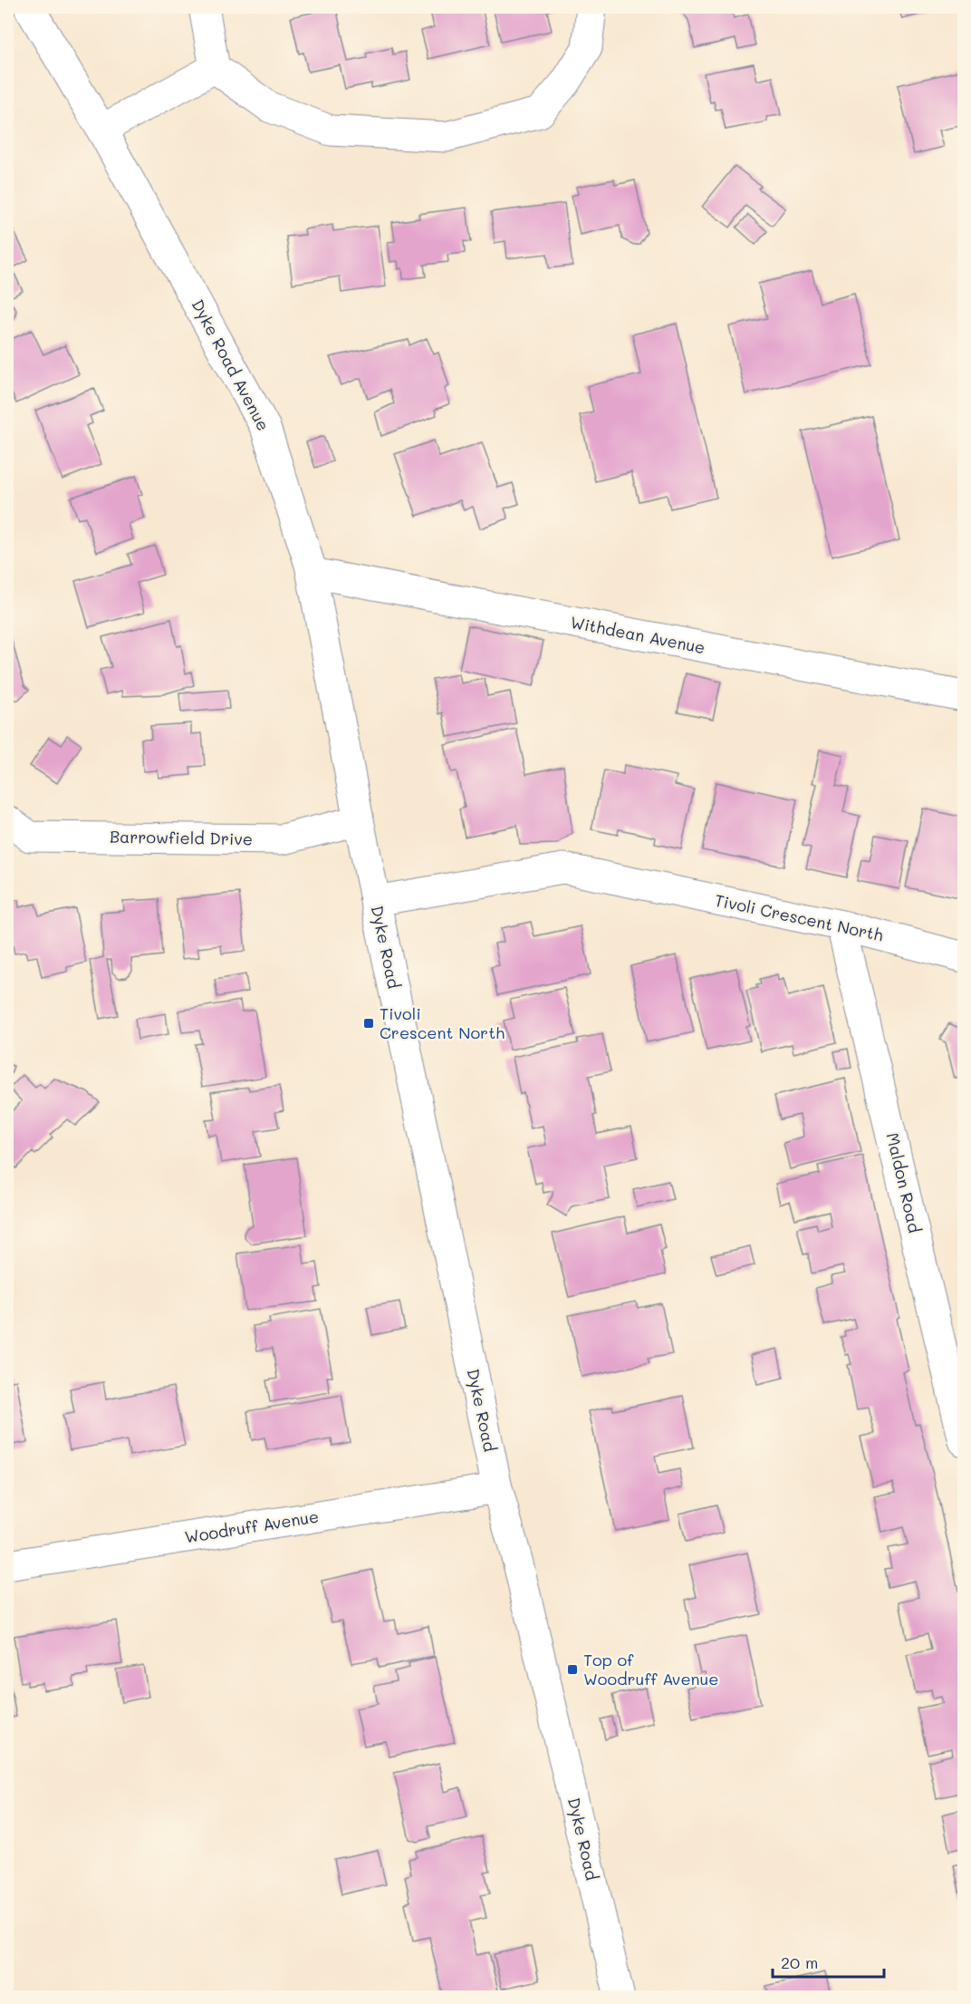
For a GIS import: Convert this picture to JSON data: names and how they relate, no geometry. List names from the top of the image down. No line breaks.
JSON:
{"streets":{"street":["Dyke Road Avenue","Withdean Avenue","Barrowfield Drive","Tivoli Crescent North","Dyke Road","Maldon Road","Woodruff Avenue"]},"crossings":[["Dyke Road Avenue","Withdean Avenue"],["Dyke Road Avenue","Barrowfield Drive"],["Dyke Road Avenue","Dyke Road"],["Barrowfield Drive","Dyke Road"],["Tivoli Crescent North","Dyke Road"],["Tivoli Crescent North","Maldon Road"],["Dyke Road","Woodruff Avenue"]],"places":{"transit":["Tivoli Crescent North","Top of Woodruff Avenue"]},"scale_bar":"20 m"}
